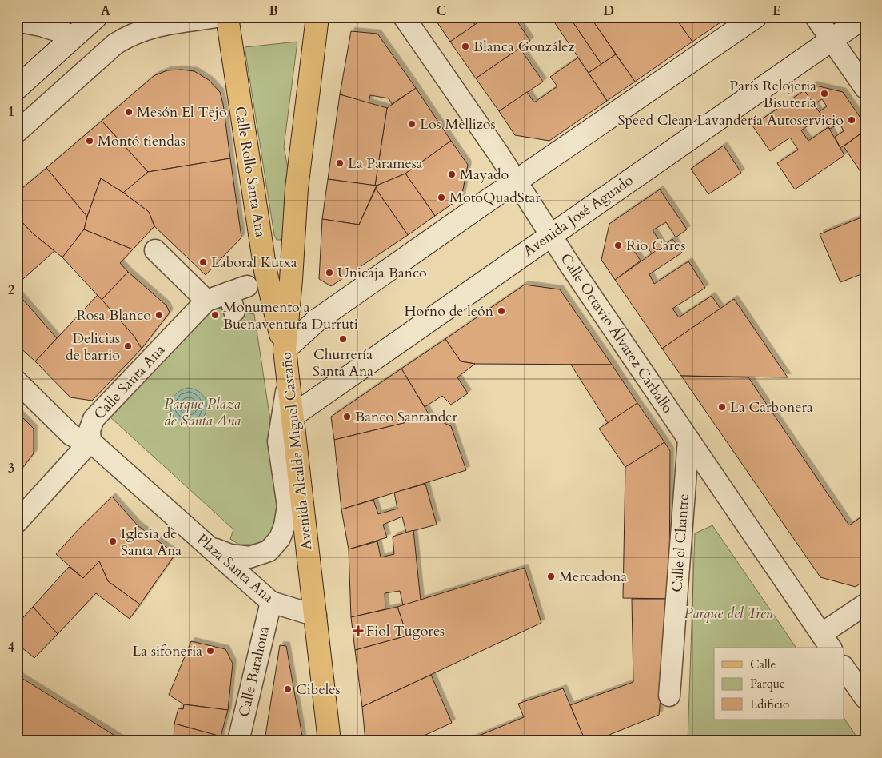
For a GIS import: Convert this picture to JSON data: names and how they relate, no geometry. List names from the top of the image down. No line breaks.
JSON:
{"streets":{"main road":["Calle Rollo Santa Ana","Avenida José Aguado","Avenida Alcalde Miguel Castaño"],"street":["Calle Octavio Álvarez Carballo","Calle Santa Ana","Calle el Chantre","Plaza Santa Ana","Calle Barahona"]},"crossings":[["Calle Rollo Santa Ana","Avenida Alcalde Miguel Castaño"],["Avenida José Aguado","Calle Octavio Álvarez Carballo"],["Avenida José Aguado","Avenida Alcalde Miguel Castaño"],["Calle Octavio Álvarez Carballo","Calle el Chantre"],["Calle Santa Ana","Plaza Santa Ana"],["Avenida Alcalde Miguel Castaño","Plaza Santa Ana"],["Plaza Santa Ana","Calle Barahona"]],"parks":["Parque Plaza de Santa Ana","Parque del Tren"],"places":{"other":["Blanca González","París Relojeria Bisuteria","Mesón El Tejo","Speed Clean Lavandería Autoservicio","Los Mellizos","Montó tiendas","La Paramesa","Mayado","MotoQuadStar","Rio Cares","Laboral Kutxa","Unicaja Banco","Horno de león","Rosa Blanco","Monumento a Buenaventura Durruti","Churrería Santa Ana","Delicias de barrio","La Carbonera","Banco Santander","Iglesia de Santa Ana","Mercadona","La sifoneria","Cibeles"],"health":["Fiol Tugores"]},"legend":["Calle","Parque","Edificio"],"grid":{"columns":["A","B","C","D","E"],"rows":["1","2","3","4"]}}
